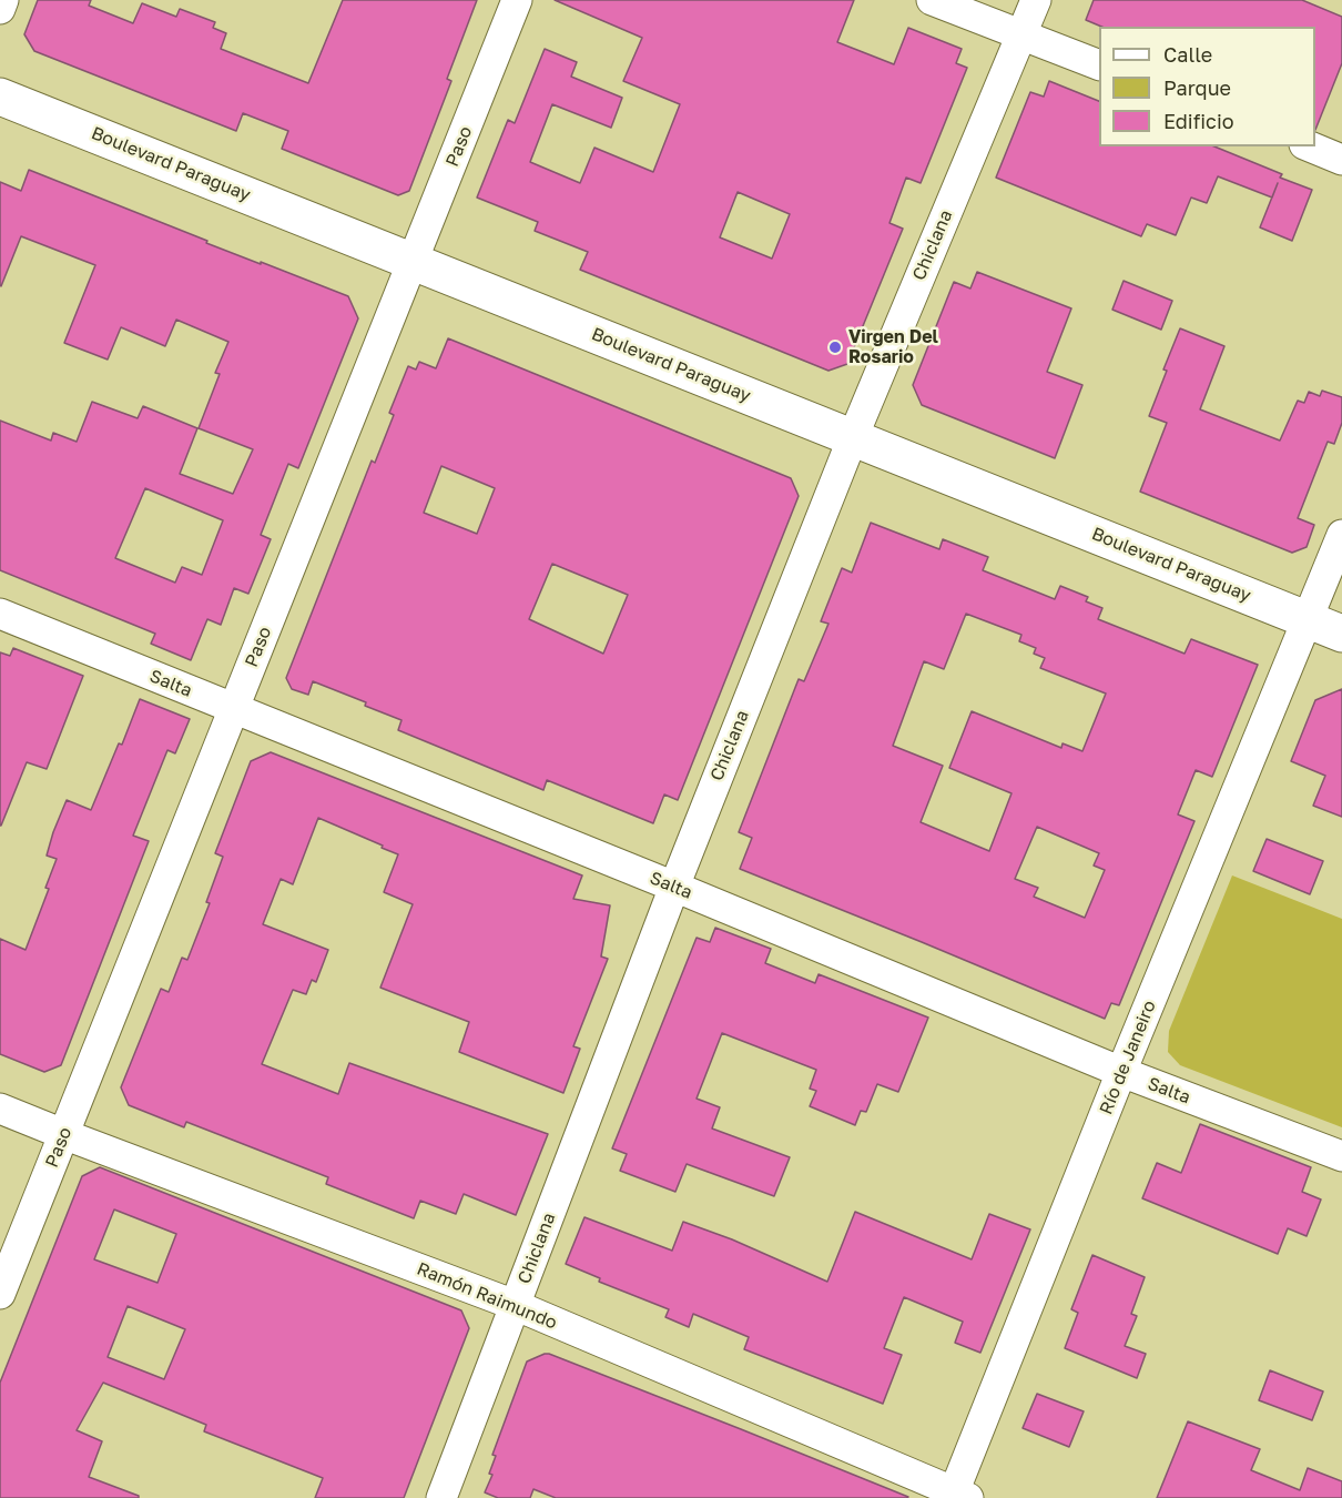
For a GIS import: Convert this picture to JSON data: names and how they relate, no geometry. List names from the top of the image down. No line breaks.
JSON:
{"streets":{"main road":["Boulevard Paraguay"],"street":["Paso","Chiclana","Salta","Río de Janeiro","Ramón Raimundo"]},"crossings":[["Paso","Boulevard Paraguay"],["Paso","Salta"],["Paso","Ramón Raimundo"],["Boulevard Paraguay","Chiclana"],["Boulevard Paraguay","Río de Janeiro"],["Chiclana","Salta"],["Chiclana","Ramón Raimundo"],["Salta","Río de Janeiro"],["Río de Janeiro","Ramón Raimundo"]],"places":["Virgen Del Rosario"],"legend":["Calle","Parque","Edificio"]}
